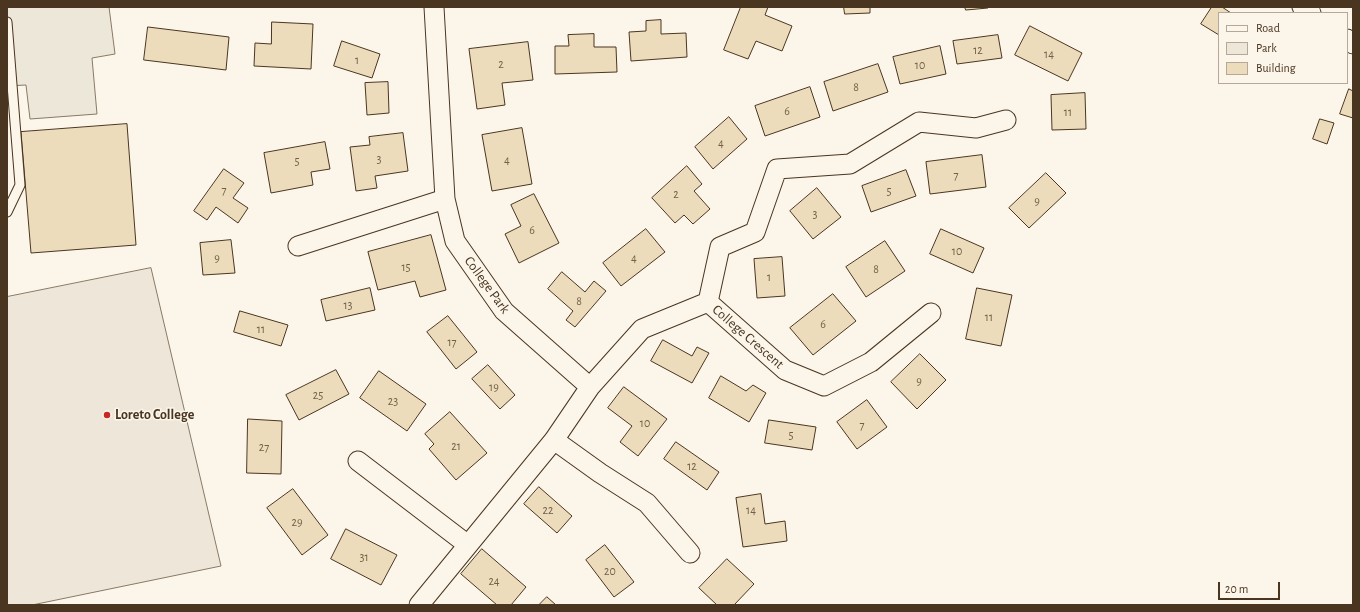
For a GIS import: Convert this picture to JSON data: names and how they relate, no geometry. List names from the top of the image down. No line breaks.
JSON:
{"streets":{"street":["College Park","College Crescent"]},"places":["Loreto College"],"house_numbers":["12","14","1","2","10","8","6","11","4","3","4","5","7","7","5","2","9","3","6","10","9","4","15","8","1","8","13","11","6","11","17","9","19","25","23","10","7","5","21","27","12","22","14","29","31","20","24"],"legend":["Road","Park","Building"],"scale_bar":"20 m"}
